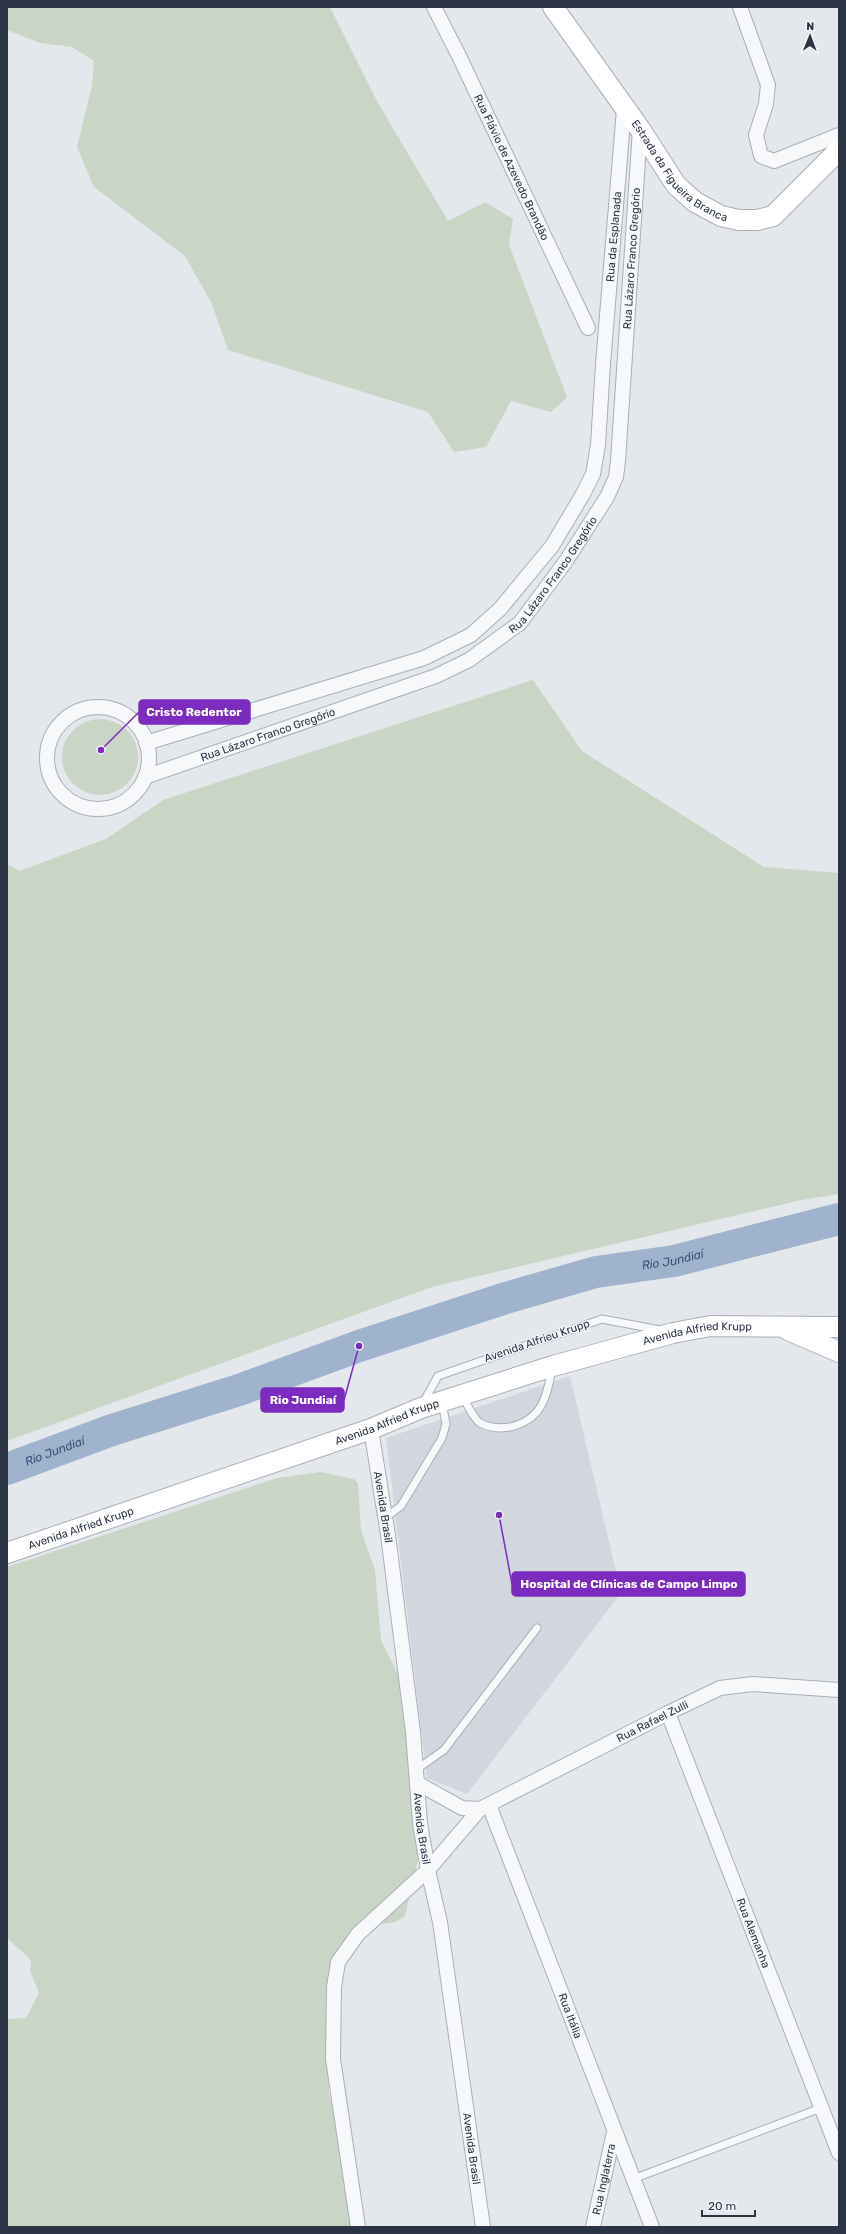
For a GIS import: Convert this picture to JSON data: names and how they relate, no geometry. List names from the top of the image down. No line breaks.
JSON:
{"streets":{"main road":["Estrada da Figueira Branca","Avenida Alfried Krupp"],"street":["Rua Flávio de Azevedo Brandão","Rua da Esplanada","Rua Lázaro Franco Gregório","Avenida Brasil","Rua Rafael Zulli","Rua Alemanha","Rua Itália","Rua Inglaterra"],"lane":["Avenida Alfrieu Krupp"]},"crossings":[["Estrada da Figueira Branca","Rua da Esplanada"],["Estrada da Figueira Branca","Rua Lázaro Franco Gregório"],["Rua da Esplanada","Rua Lázaro Franco Gregório"],["Avenida Alfried Krupp","Avenida Alfrieu Krupp"],["Avenida Alfried Krupp","Avenida Brasil"],["Rua Rafael Zulli","Rua Alemanha"],["Rua Rafael Zulli","Rua Itália"],["Rua Itália","Rua Inglaterra"]],"water":["Rio Jundiaí"],"places":["Cristo Redentor","Rio Jundiaí","Hospital de Clínicas de Campo Limpo"],"scale_bar":"20 m","north":"top"}
